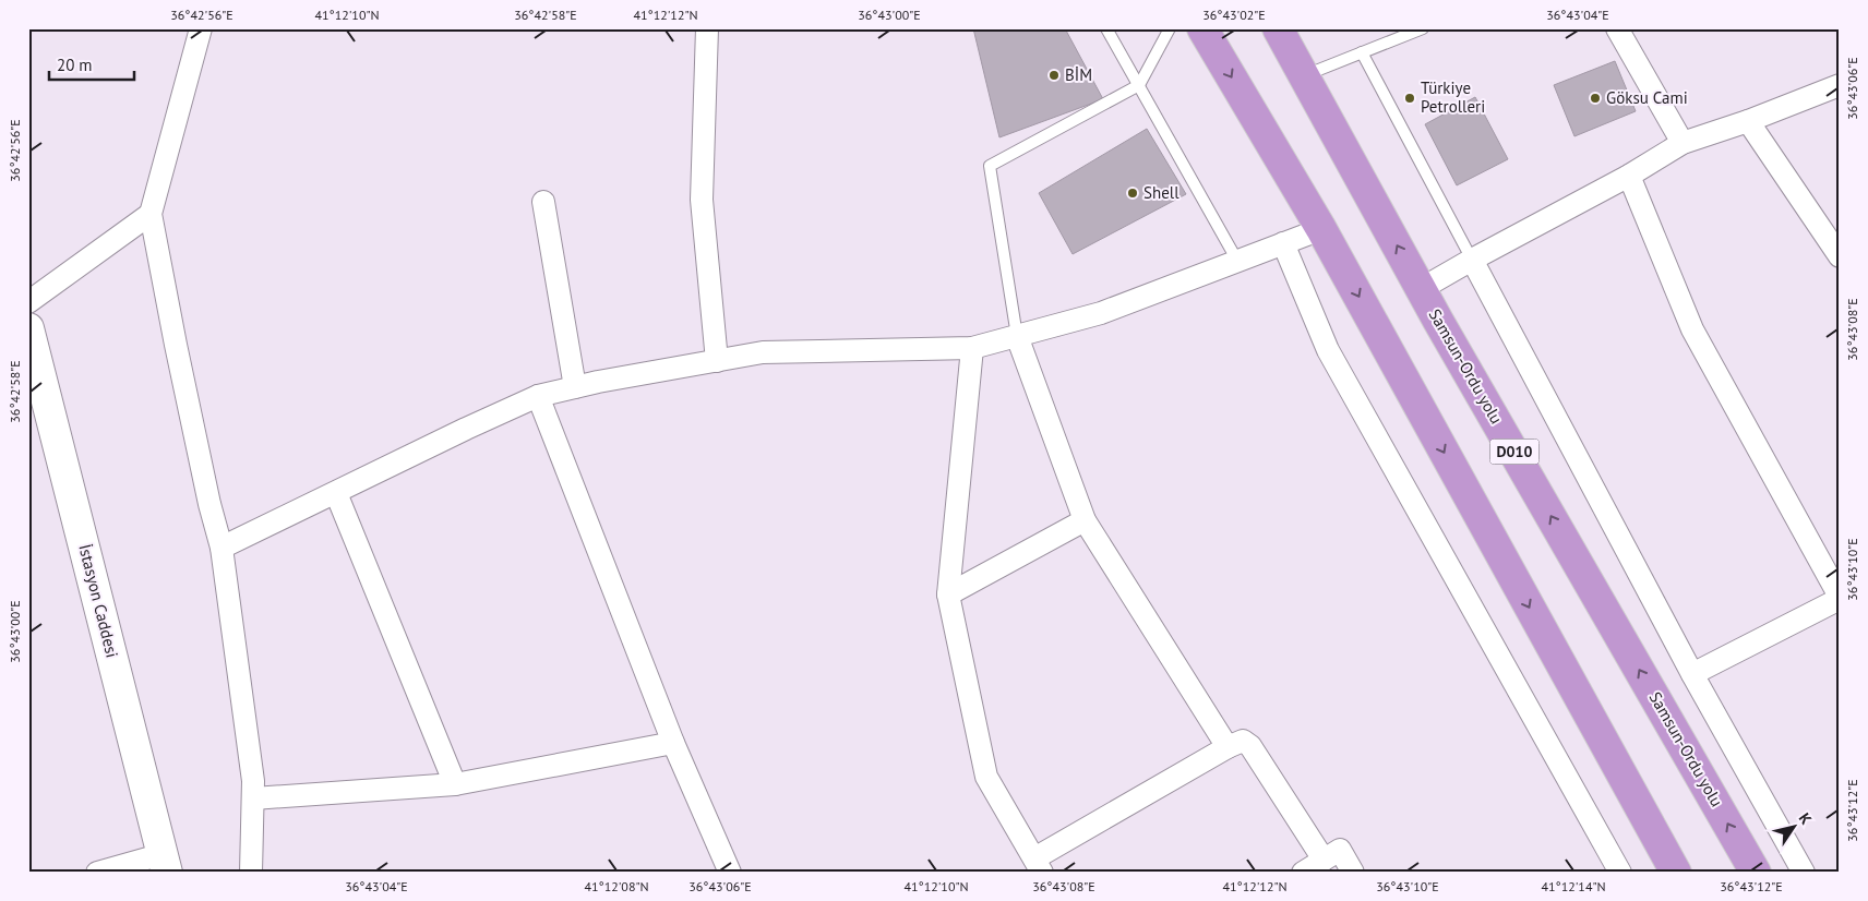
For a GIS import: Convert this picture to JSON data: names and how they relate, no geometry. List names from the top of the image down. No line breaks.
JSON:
{"streets":{"highway":["Samsun-Ordu yolu","D010"],"main road":["İstasyon Caddesi"]},"places":["BİM","Türkiye Petrolleri","Göksu Cami","Shell"],"scale_bar":"20 m","north":"top right","coordinates":["36°42'56\"E","41°12'10\"N","36°42'58\"E","41°12'12\"N","36°43'00\"E","36°43'02\"E","36°43'04\"E","36°43'06\"E","36°43'08\"E","36°43'10\"E","36°43'12\"E","41°12'08\"N","41°12'14\"N"]}
